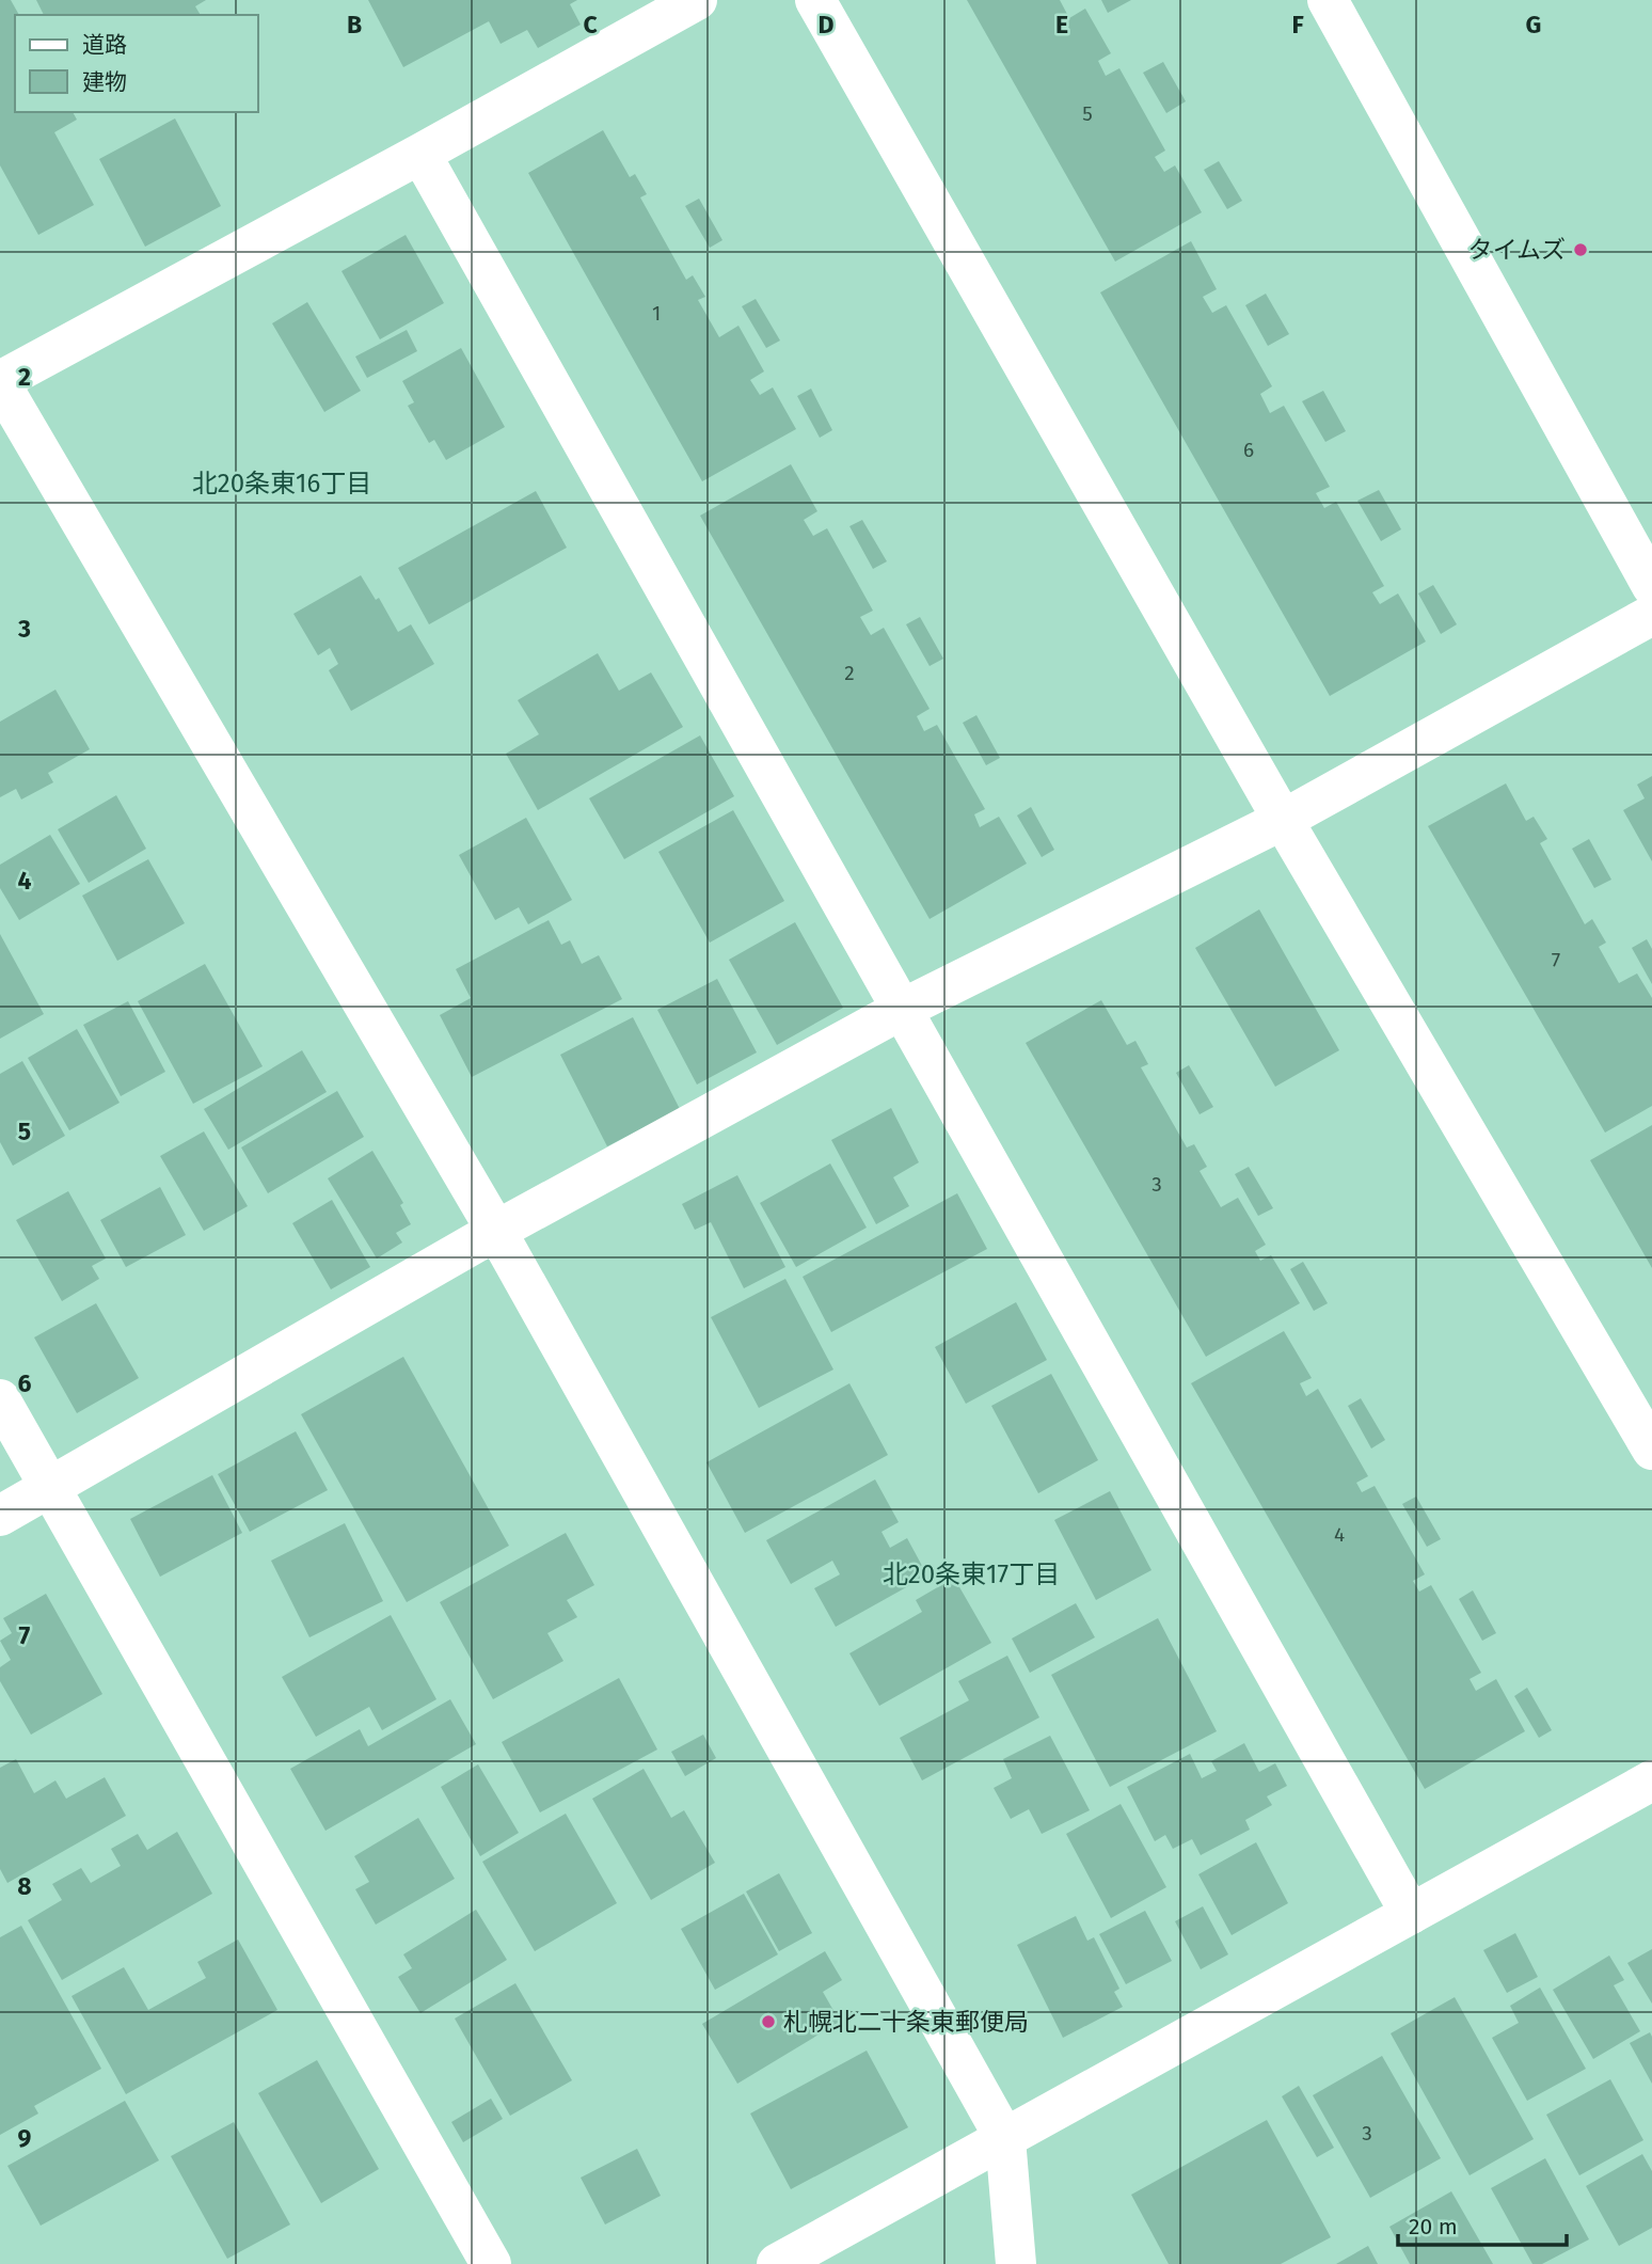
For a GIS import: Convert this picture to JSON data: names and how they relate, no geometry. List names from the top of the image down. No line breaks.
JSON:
{"districts":["北20条東16丁目","北20条東17丁目"],"places":["タイムズ","札幌北二十条東郵便局"],"house_numbers":["5","1","6","2","7","3","4","3"],"legend":["道路","建物"],"scale_bar":"20 m","grid":{"columns":["B","C","D","E","F","G"],"rows":["2","3","4","5","6","7","8","9"]}}
